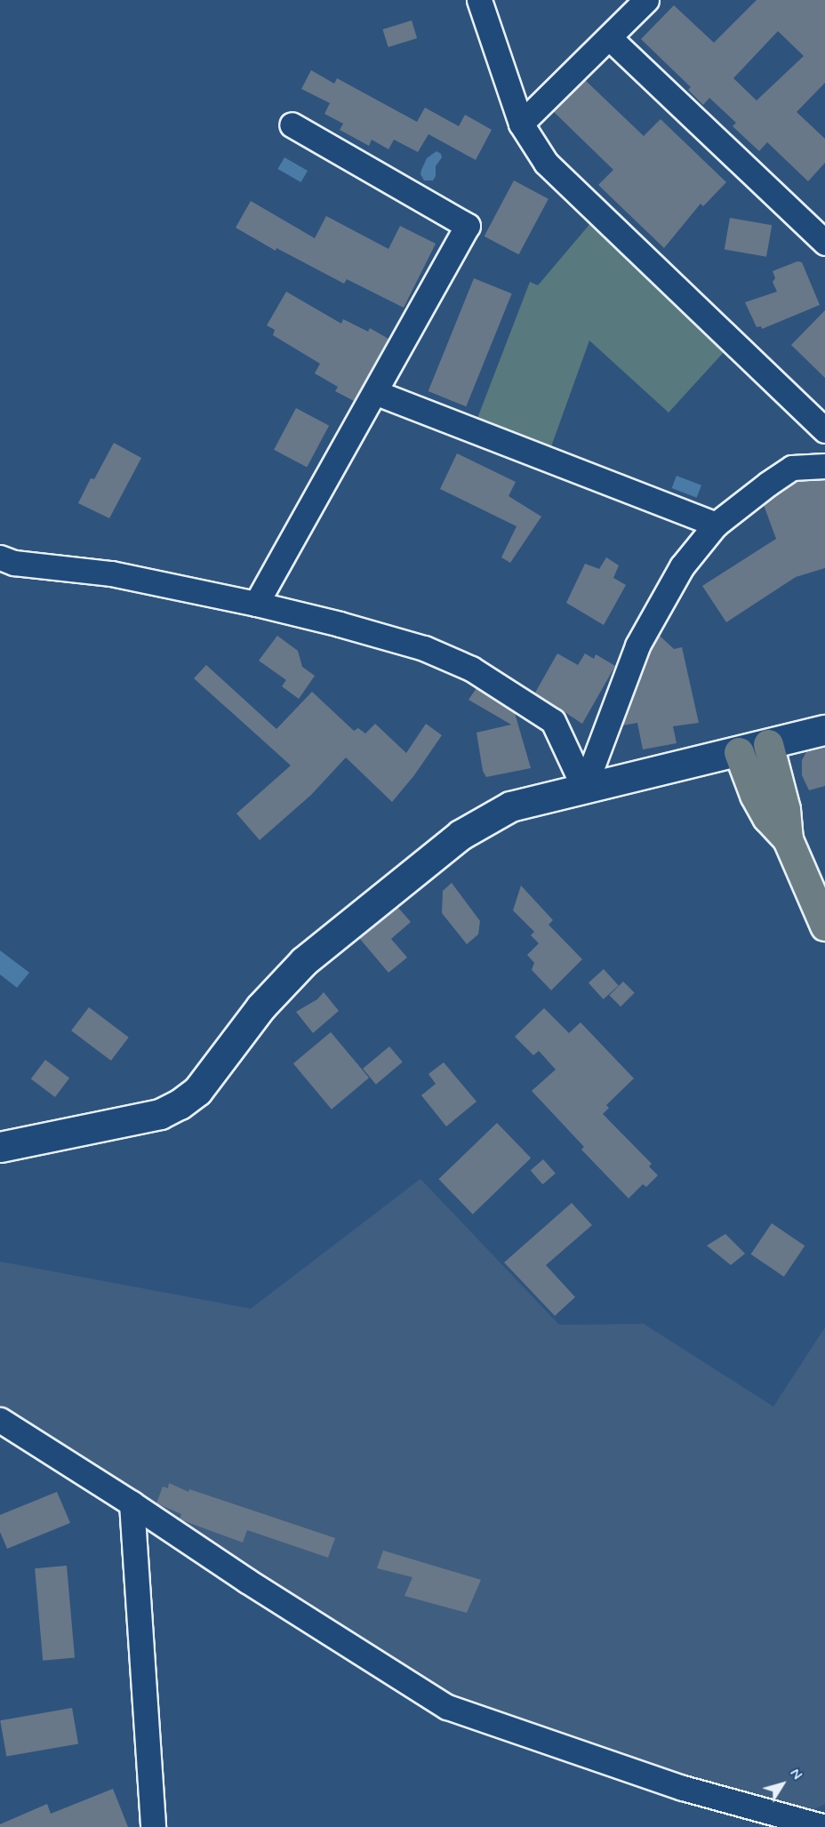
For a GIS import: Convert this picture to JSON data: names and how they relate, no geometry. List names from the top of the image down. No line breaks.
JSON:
{"north":"top right"}
